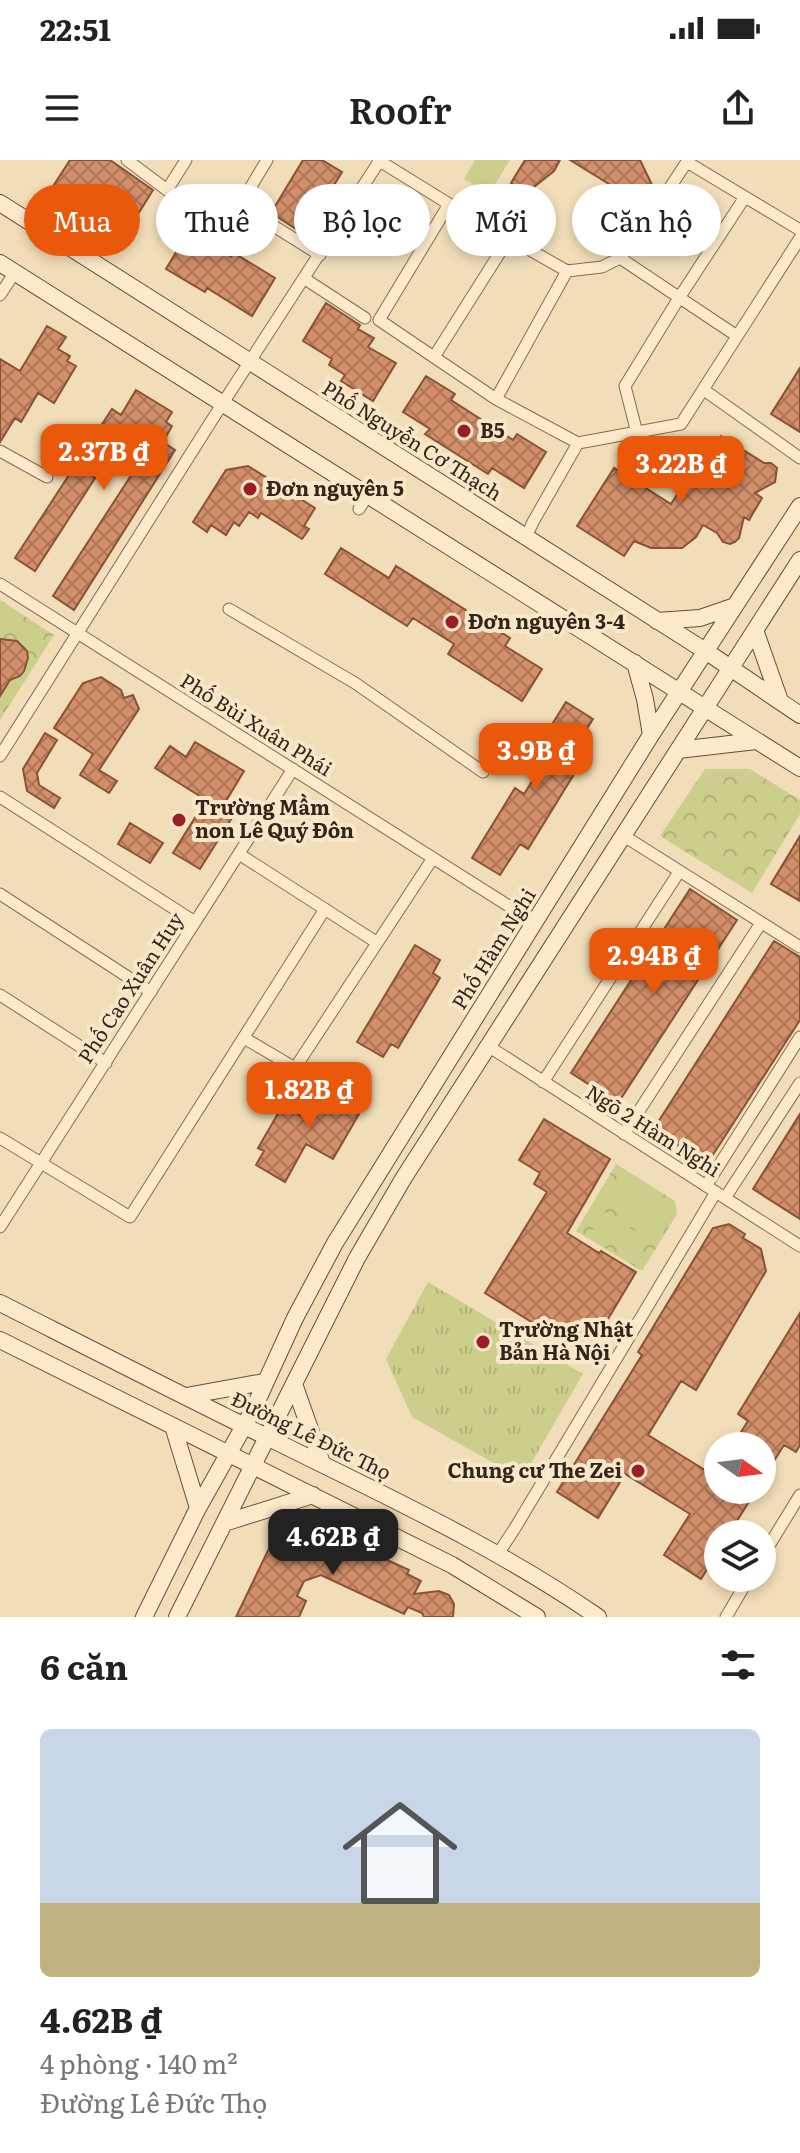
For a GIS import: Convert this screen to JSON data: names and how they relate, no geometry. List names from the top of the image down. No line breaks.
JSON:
{"streets":{"main road":["Phố Nguyễn Cơ Thạch","Phố Hàm Nghi","Đường Lê Đức Thọ"],"street":["Phố Bùi Xuân Phái","Phố Cao Xuân Huy","Ngõ 2 Hàm Nghi"]},"crossings":[["Phố Nguyễn Cơ Thạch","Phố Hàm Nghi"],["Phố Bùi Xuân Phái","Phố Hàm Nghi"],["Phố Bùi Xuân Phái","Phố Cao Xuân Huy"],["Phố Hàm Nghi","Đường Lê Đức Thọ"]],"places":["B5","Đơn nguyên 5","Đơn nguyên 3-4","Trường Mầm non Lê Quý Đôn","Trường Nhật Bản Hà Nội","Chung cư The Zei"],"north":"right","page":{"status":"22:51","header":"Roofr","chip":["Mua","Thuê","Bộ lọc","Mới","Căn hộ"],"price":["2.37B ₫","3.22B ₫","3.9B ₫","2.94B ₫","1.82B ₫","4.62B ₫"],"heading":"6 căn","list":[{"name":"4.62B ₫","note":"4 phòng · 140 m² · Đường Lê Đức Thọ"}]}}
